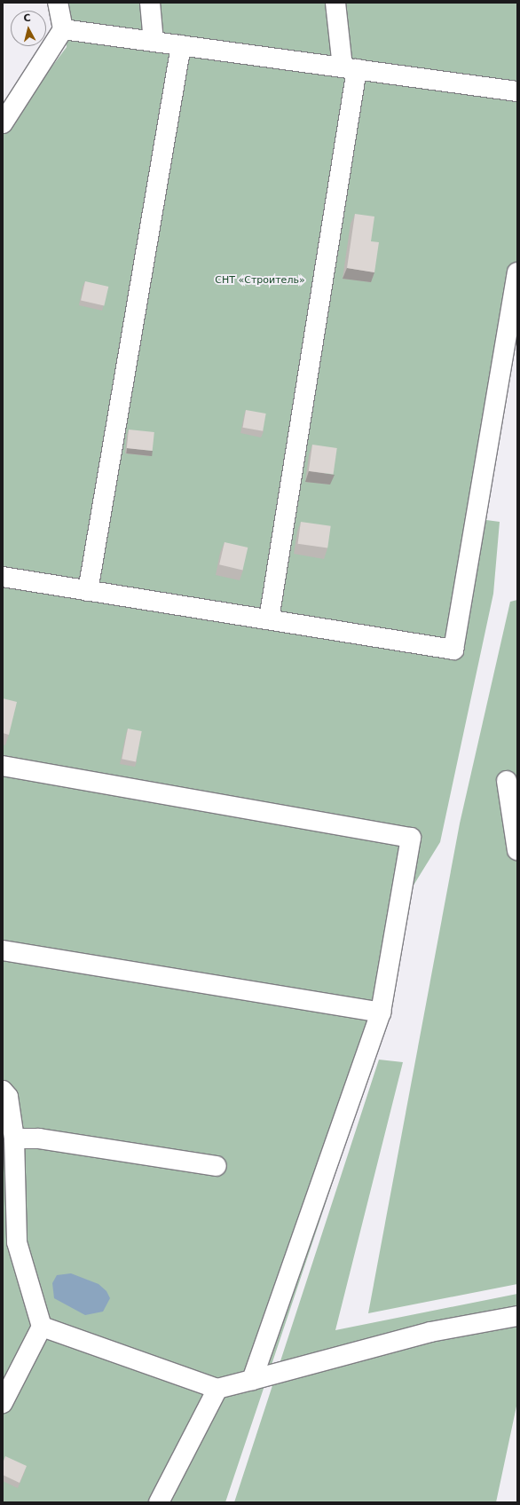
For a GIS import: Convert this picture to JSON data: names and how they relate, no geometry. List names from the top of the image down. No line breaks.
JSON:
{"parks":["СНТ «Строитель»"],"north":"top"}
